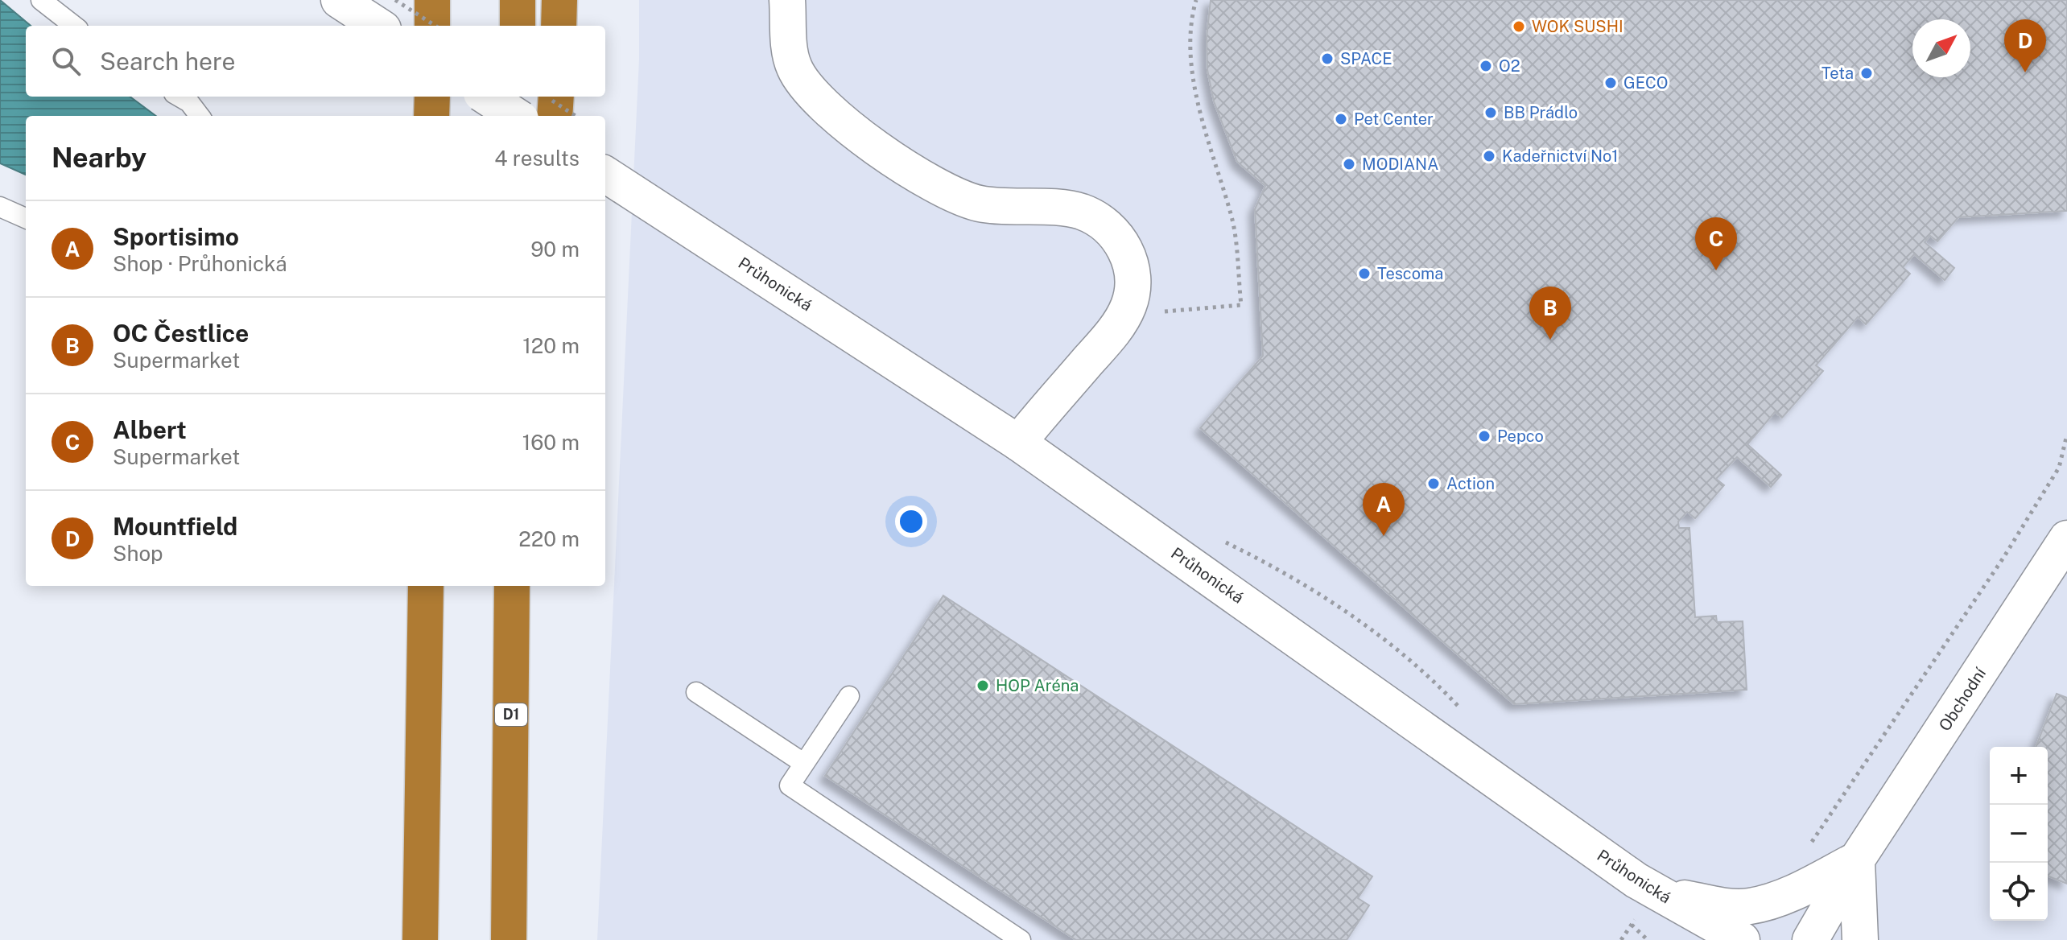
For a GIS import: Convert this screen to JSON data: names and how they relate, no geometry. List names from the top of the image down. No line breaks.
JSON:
{"streets":{"highway":["D1"],"street":["Průhonická","Obchodní"]},"crossings":[["Průhonická","Obchodní"]],"places":["WOK SUSHI","SPACE","O2","Teta","GECO","BB Prádlo","Pet Center","Kadeřnictví No1","MODIANA","Tescoma","Pepco","Action","HOP Aréna"],"north":"top right","page":{"pins":["D","C","B","A"],"search":"Search here","heading":["Nearby","4 results"],"list":[{"mark":"A","name":"Sportisimo","note":"Shop · Průhonická","value":"90 m"},{"mark":"B","name":"OC Čestlice","note":"Supermarket","value":"120 m"},{"mark":"C","name":"Albert","note":"Supermarket","value":"160 m"},{"mark":"D","name":"Mountfield","note":"Shop","value":"220 m"}],"map_buttons":["+","−"]}}
